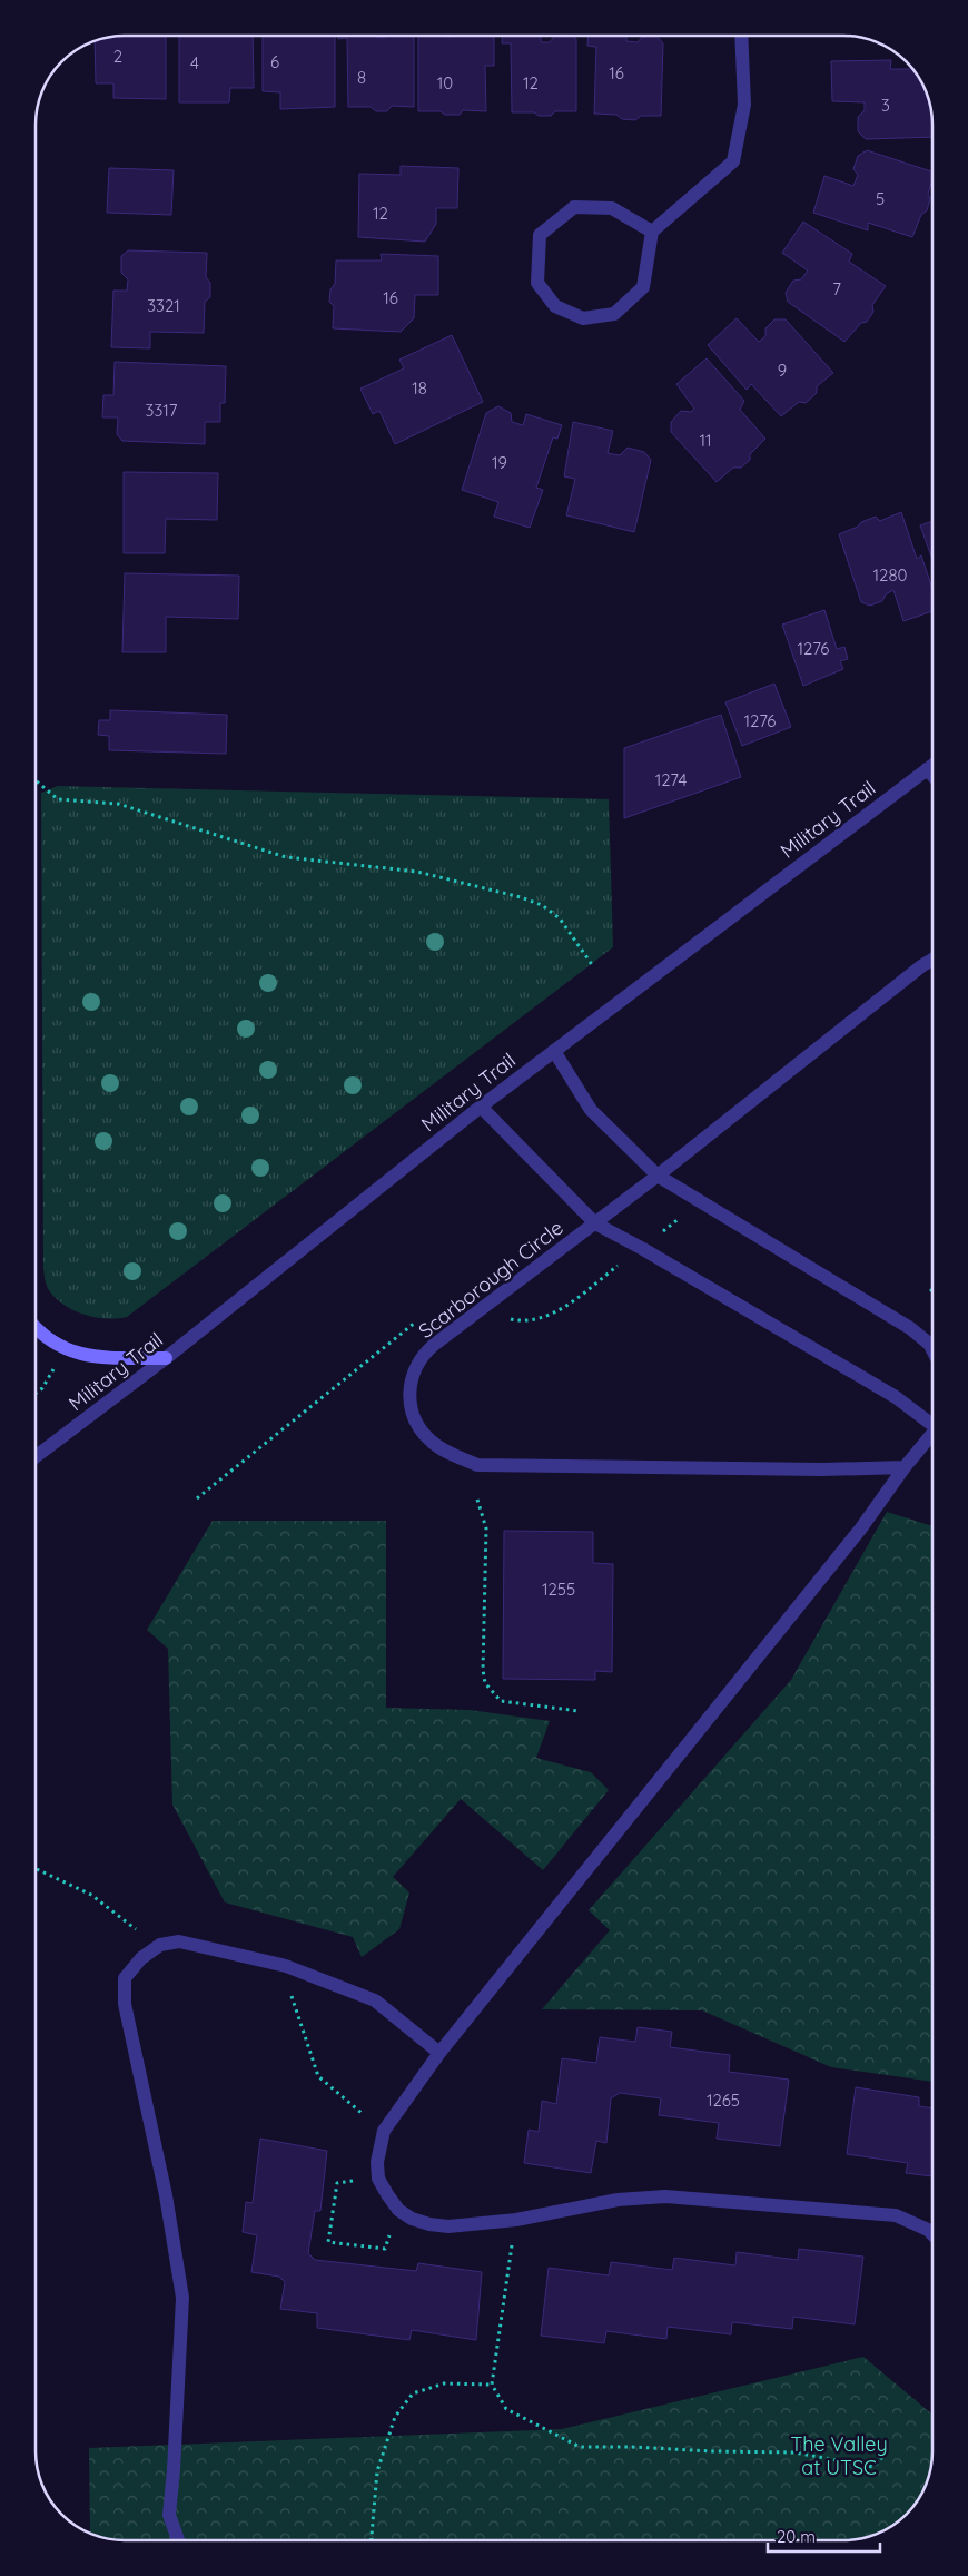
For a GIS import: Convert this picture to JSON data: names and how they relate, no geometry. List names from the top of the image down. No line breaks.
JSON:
{"streets":{"street":["Military Trail","Scarborough Circle"]},"parks":["The Valley at UTSC"],"house_numbers":["2","6","4","16","8","10","12","3","5","12","7","16","3321","9","18","3317","11","19","1280","1276","1276","1274","1255","1265"],"scale_bar":"20 m"}
